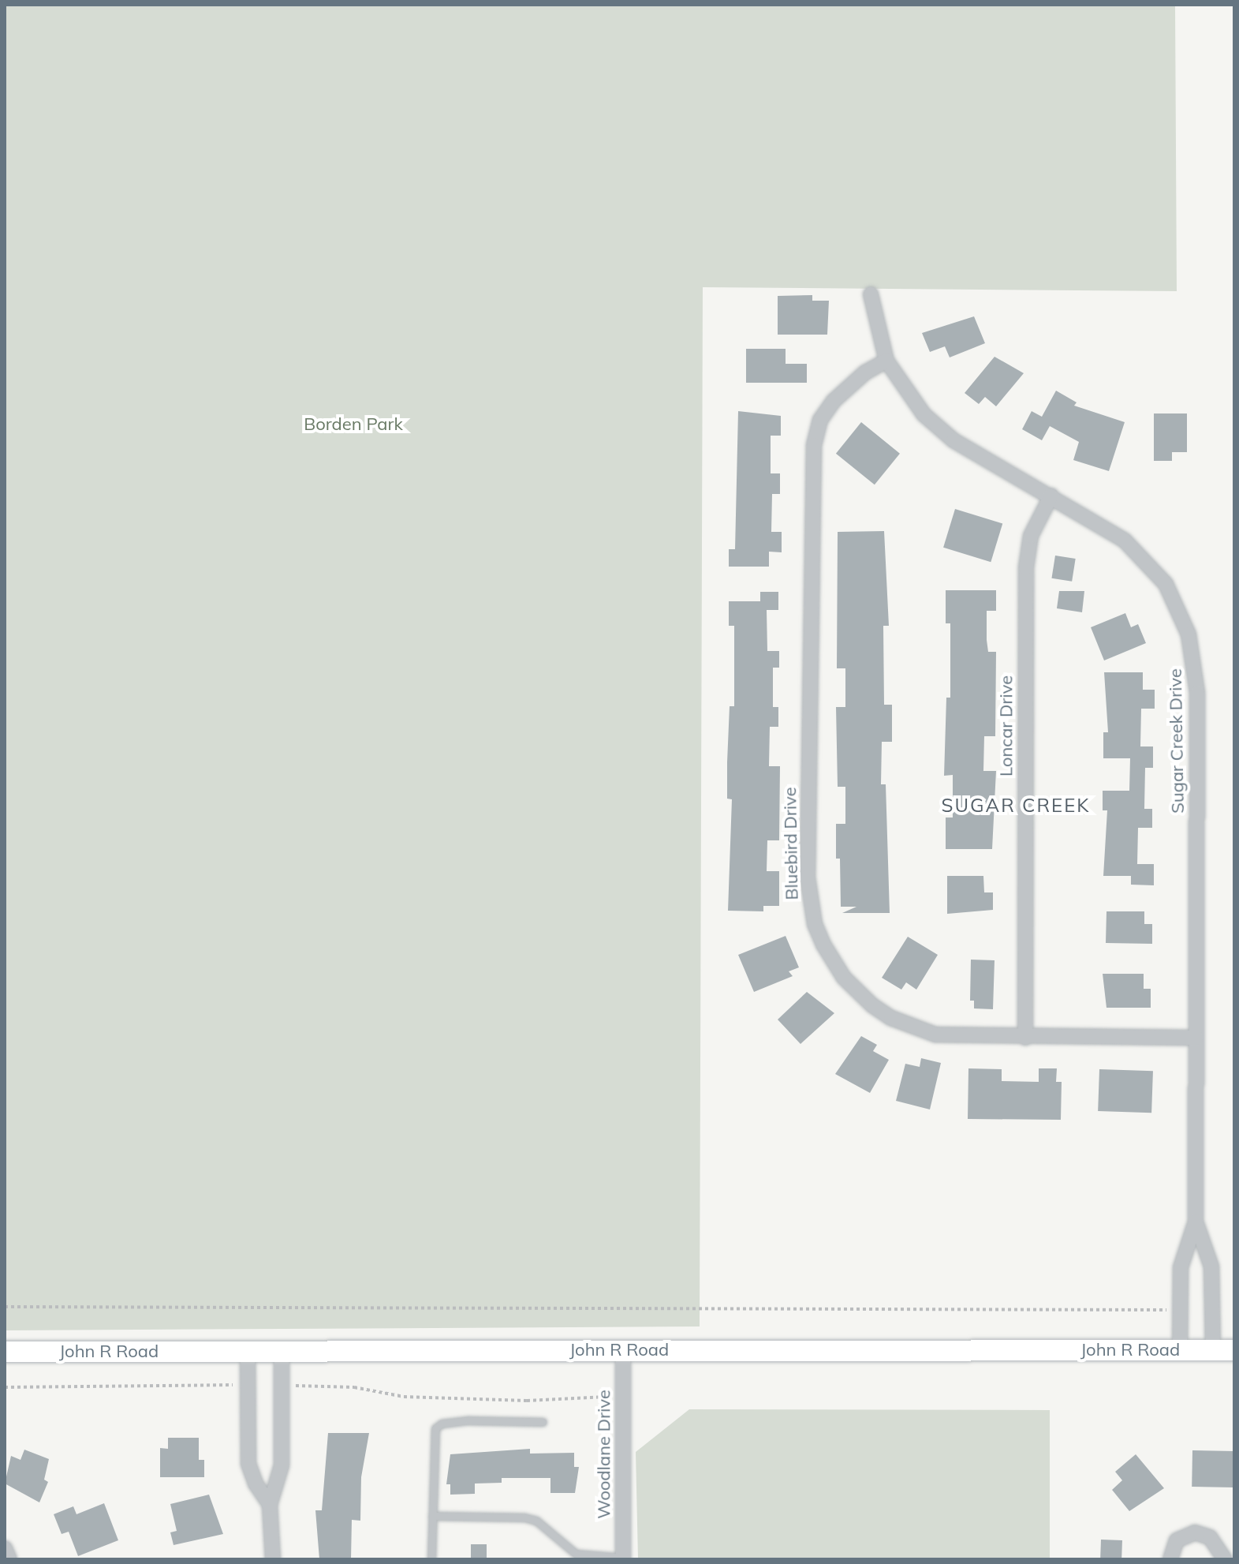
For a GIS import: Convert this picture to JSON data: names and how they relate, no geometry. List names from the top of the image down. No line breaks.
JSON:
{"streets":{"main road":["John R Road"],"street":["Loncar Drive","Sugar Creek Drive","Bluebird Drive","Woodlane Drive"]},"crossings":[["Loncar Drive","Sugar Creek Drive"],["Loncar Drive","Bluebird Drive"],["Sugar Creek Drive","Bluebird Drive"],["Sugar Creek Drive","John R Road"],["John R Road","Woodlane Drive"]],"districts":["SUGAR CREEK"],"parks":["Borden Park"]}
